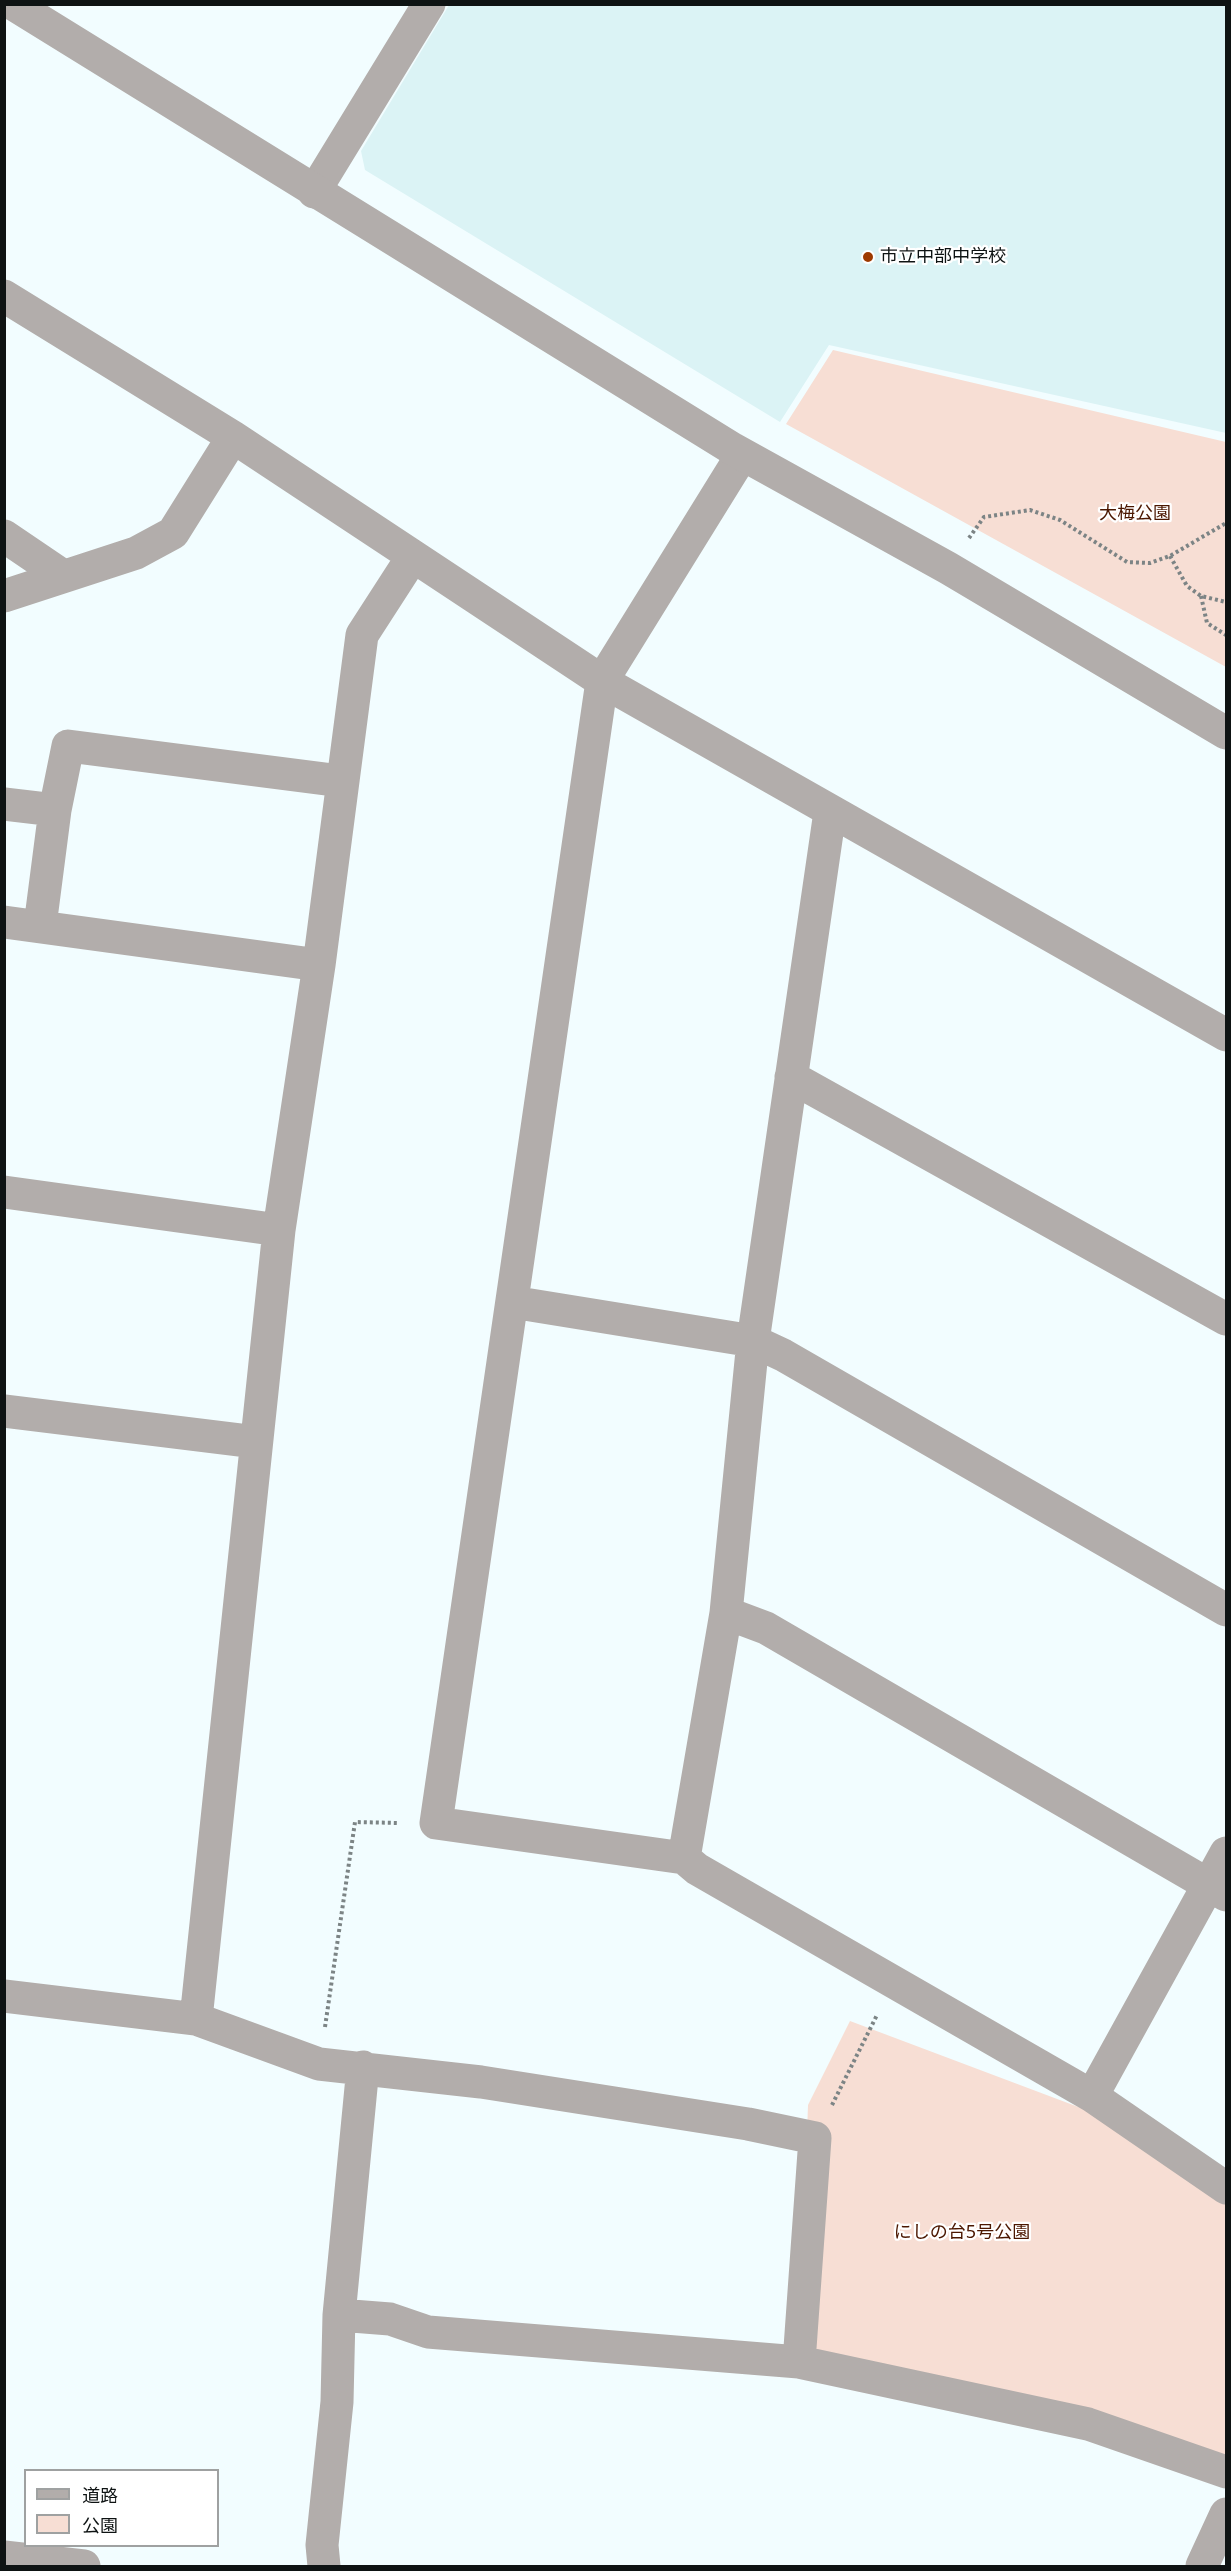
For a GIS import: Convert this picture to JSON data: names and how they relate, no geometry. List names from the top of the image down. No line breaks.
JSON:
{"parks":["大梅公園","にしの台5号公園"],"places":["市立中部中学校"],"legend":["道路","公園"]}
